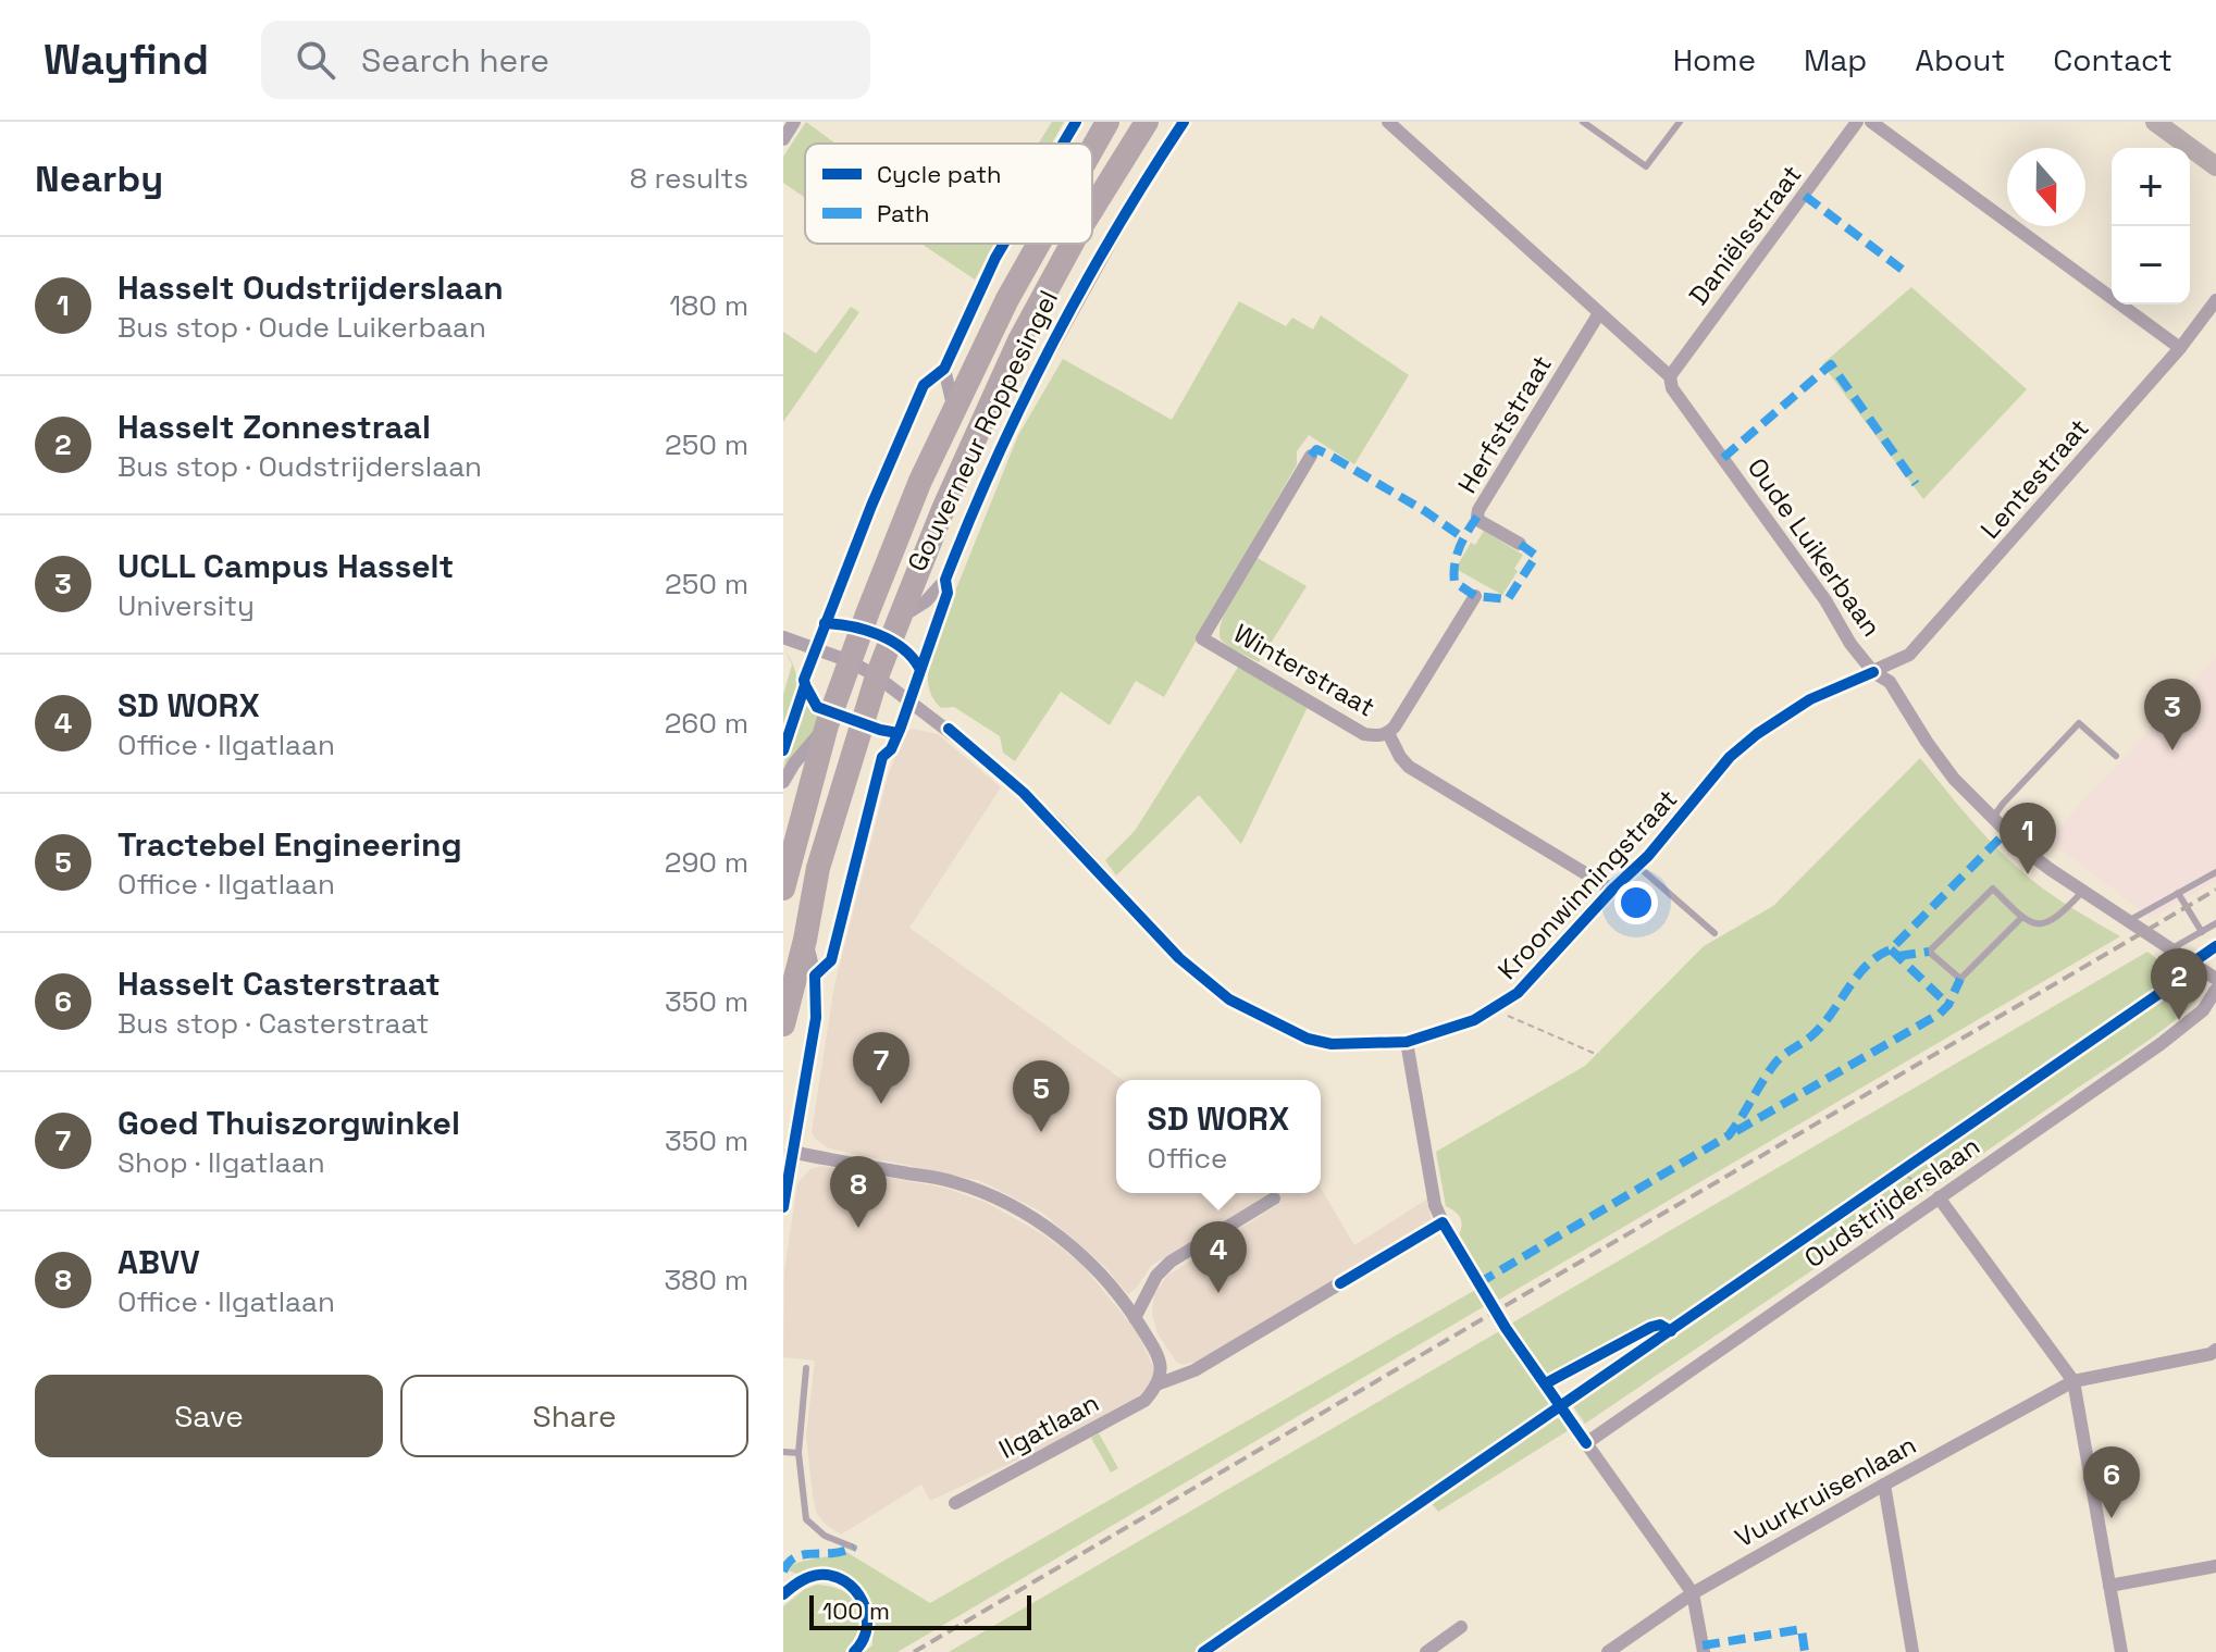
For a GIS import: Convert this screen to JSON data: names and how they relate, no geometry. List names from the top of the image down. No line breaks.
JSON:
{"streets":{"highway":["Gouverneur Roppesingel"],"street":["Daniëlsstraat","Herfststraat","Lentestraat","Oude Luikerbaan","Winterstraat","Kroonwinningstraat","Oudstrijderslaan","Ilgatlaan","Vuurkruisenlaan"]},"crossings":[["Daniëlsstraat","Oude Luikerbaan"],["Herfststraat","Oude Luikerbaan"],["Gouverneur Roppesingel","Kroonwinningstraat"],["Lentestraat","Oude Luikerbaan"],["Lentestraat","Kroonwinningstraat"],["Oude Luikerbaan","Kroonwinningstraat"],["Winterstraat","Kroonwinningstraat"],["Oudstrijderslaan","Vuurkruisenlaan"]],"legend":["Cycle path","Path"],"scale_bar":"100 m","north":"bottom","page":{"header":"Wayfind","search":"Search here","nav":["Home","Map","About","Contact"],"heading":["Nearby","8 results"],"map_buttons":["+","−"],"list":[{"mark":"1","name":"Hasselt Oudstrijderslaan","note":"Bus stop · Oude Luikerbaan","value":"180 m"},{"mark":"2","name":"Hasselt Zonnestraal","note":"Bus stop · Oudstrijderslaan","value":"250 m"},{"mark":"3","name":"UCLL Campus Hasselt","note":"University","value":"250 m"},{"mark":"4","name":"SD WORX","note":"Office · Ilgatlaan","value":"260 m"},{"mark":"5","name":"Tractebel Engineering","note":"Office · Ilgatlaan","value":"290 m"},{"mark":"6","name":"Hasselt Casterstraat","note":"Bus stop · Casterstraat","value":"350 m"},{"mark":"7","name":"Goed Thuiszorgwinkel","note":"Shop · Ilgatlaan","value":"350 m"},{"mark":"8","name":"ABVV","note":"Office · Ilgatlaan","value":"380 m"}],"pins":["3","1","2","7","5","8","4","6"],"popup":["SD WORX","Office"],"buttons":["Save","Share"],"scale":"100 m"}}
